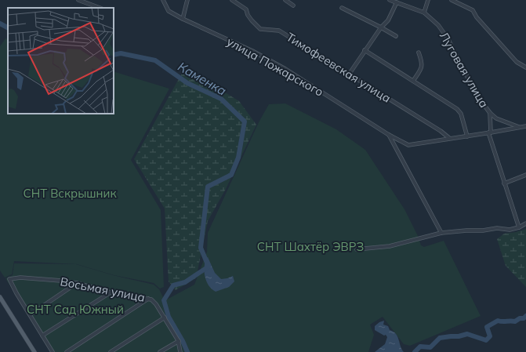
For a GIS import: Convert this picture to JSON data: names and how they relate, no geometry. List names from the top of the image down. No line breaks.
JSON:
{"streets":{"street":["улица Пожарского","Тимофеевская улица","Луговая улица","Восьмая улица"]},"crossings":[["улица Пожарского","Тимофеевская улица"],["улица Пожарского","Луговая улица"]],"water":["Каменка"],"parks":["СНТ Вскрышник","СНТ Шахтёр ЭВРЗ","СНТ Сад Южный"]}
